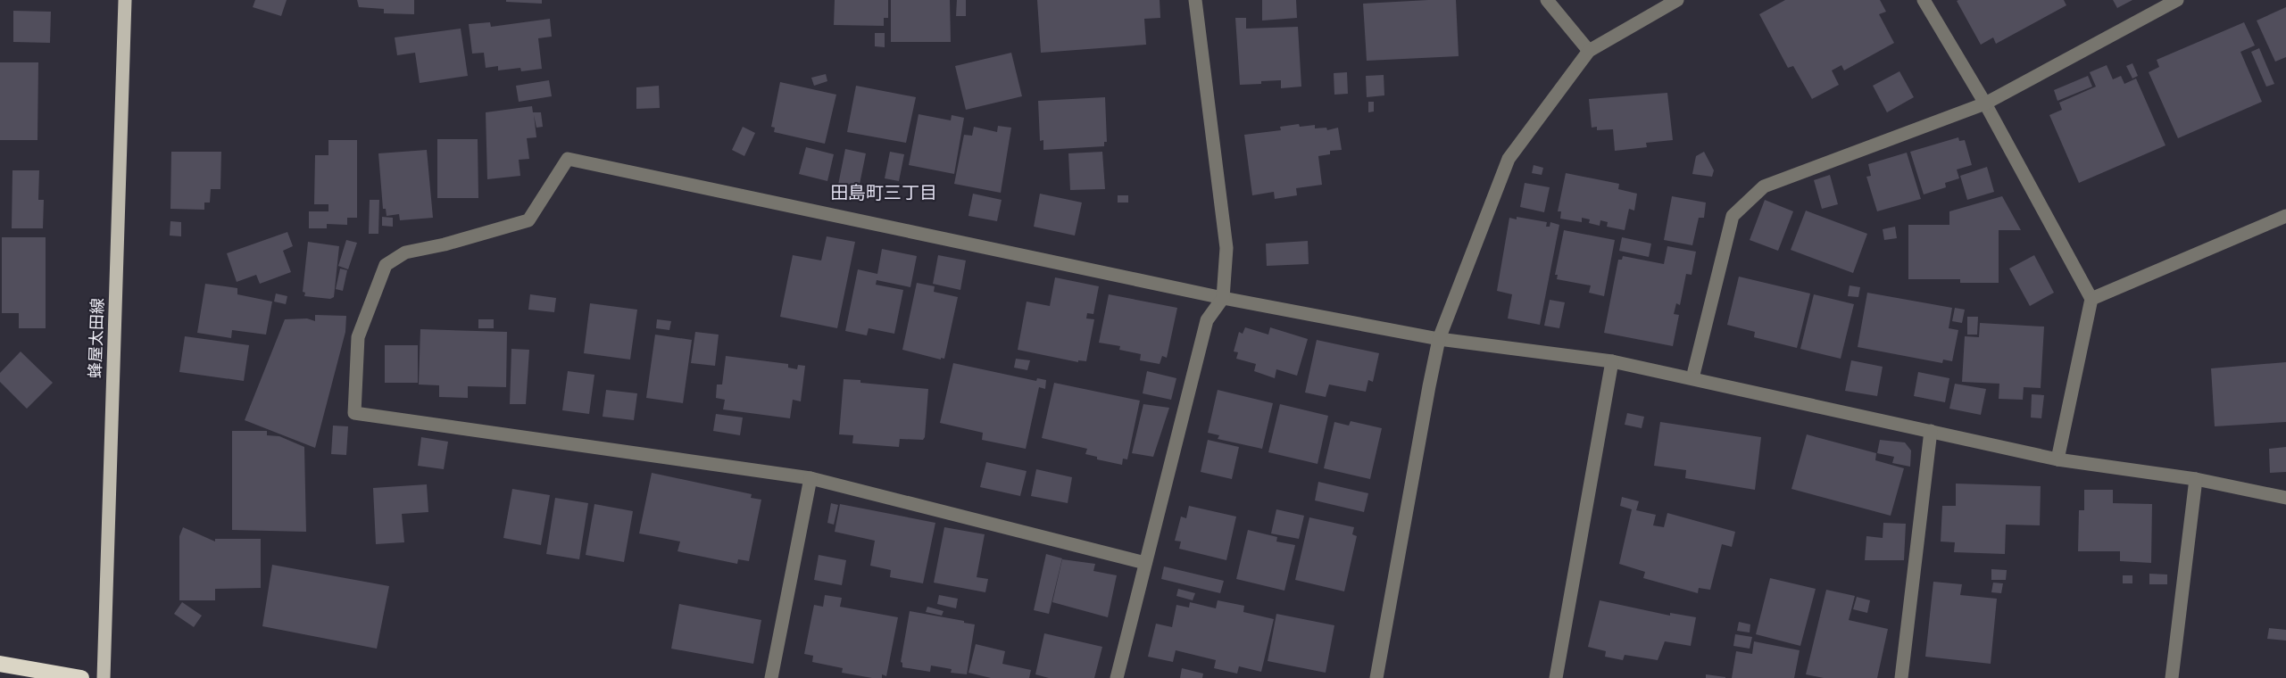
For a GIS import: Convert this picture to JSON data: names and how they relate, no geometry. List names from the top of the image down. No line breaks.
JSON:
{"streets":{"main road":["蜂屋太田線"]},"districts":["田島町三丁目"]}
